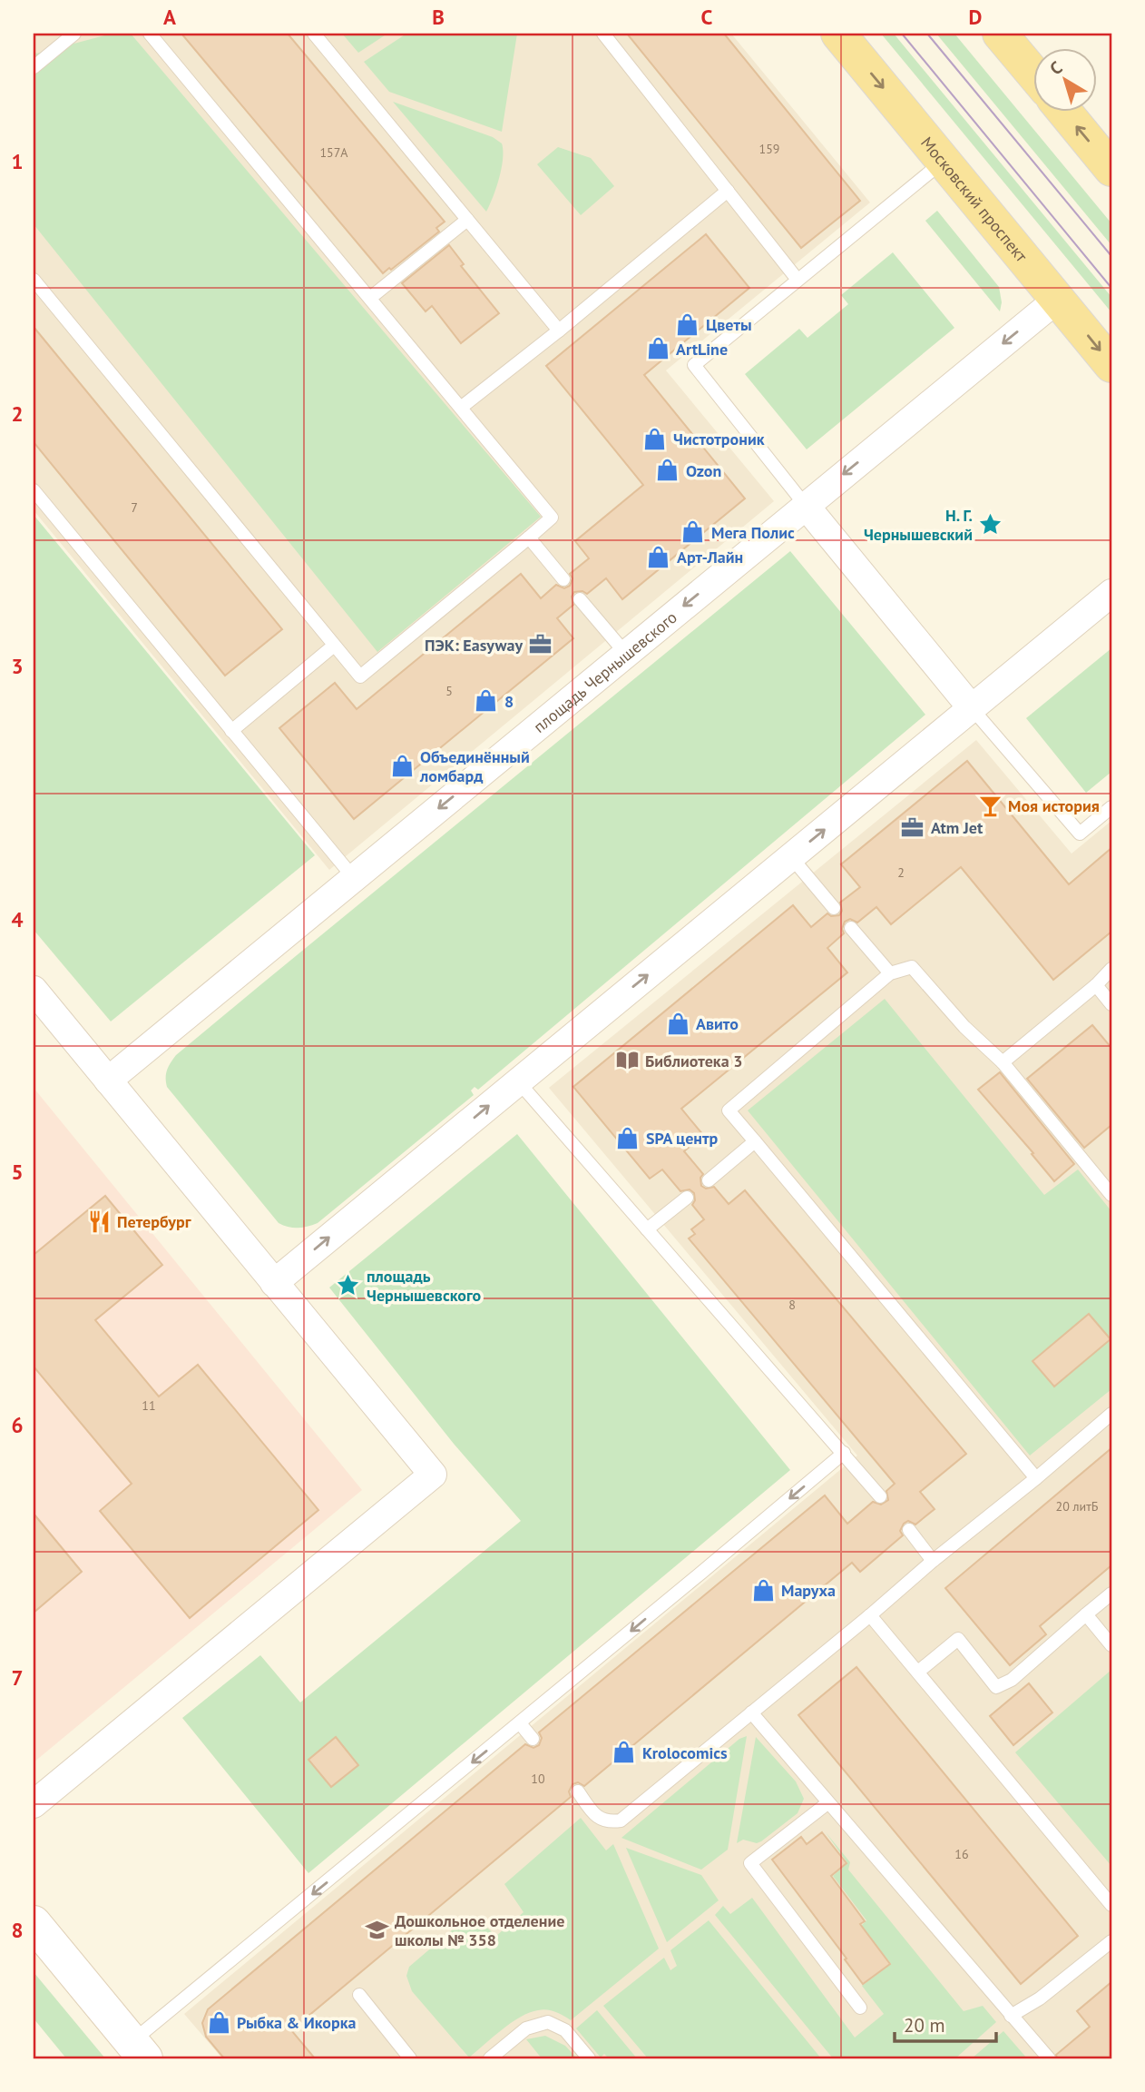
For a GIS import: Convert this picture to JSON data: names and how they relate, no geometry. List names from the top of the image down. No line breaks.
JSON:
{"streets":{"main road":["Московский проспект"],"street":["площадь Чернышевского"]},"crossings":[["Московский проспект","площадь Чернышевского"]],"one_way":["Московский проспект","площадь Чернышевского"],"places":{"shop":["Цветы","ArtLine","Чистотроник","Ozon","Мега Полис","Арт-Лайн","8","Объединённый ломбард","Авито","SPA центр","Маруха","Krolocomics","Рыбка & Икорка"],"place":["Н. Г. Чернышевский","площадь Чернышевского"],"office":["ПЭК: Easyway","Atm Jet"],"bar":["Моя история"],"library":["Библиотека 3"],"restaurant":["Петербург"],"school or university":["Дошкольное отделение школы № 358"]},"house_numbers":["159","157А","7","5","2","8","11","20 литБ","10","16"],"scale_bar":"20 m","north":"top left","grid":{"columns":["A","B","C","D"],"rows":["1","2","3","4","5","6","7","8"]}}
